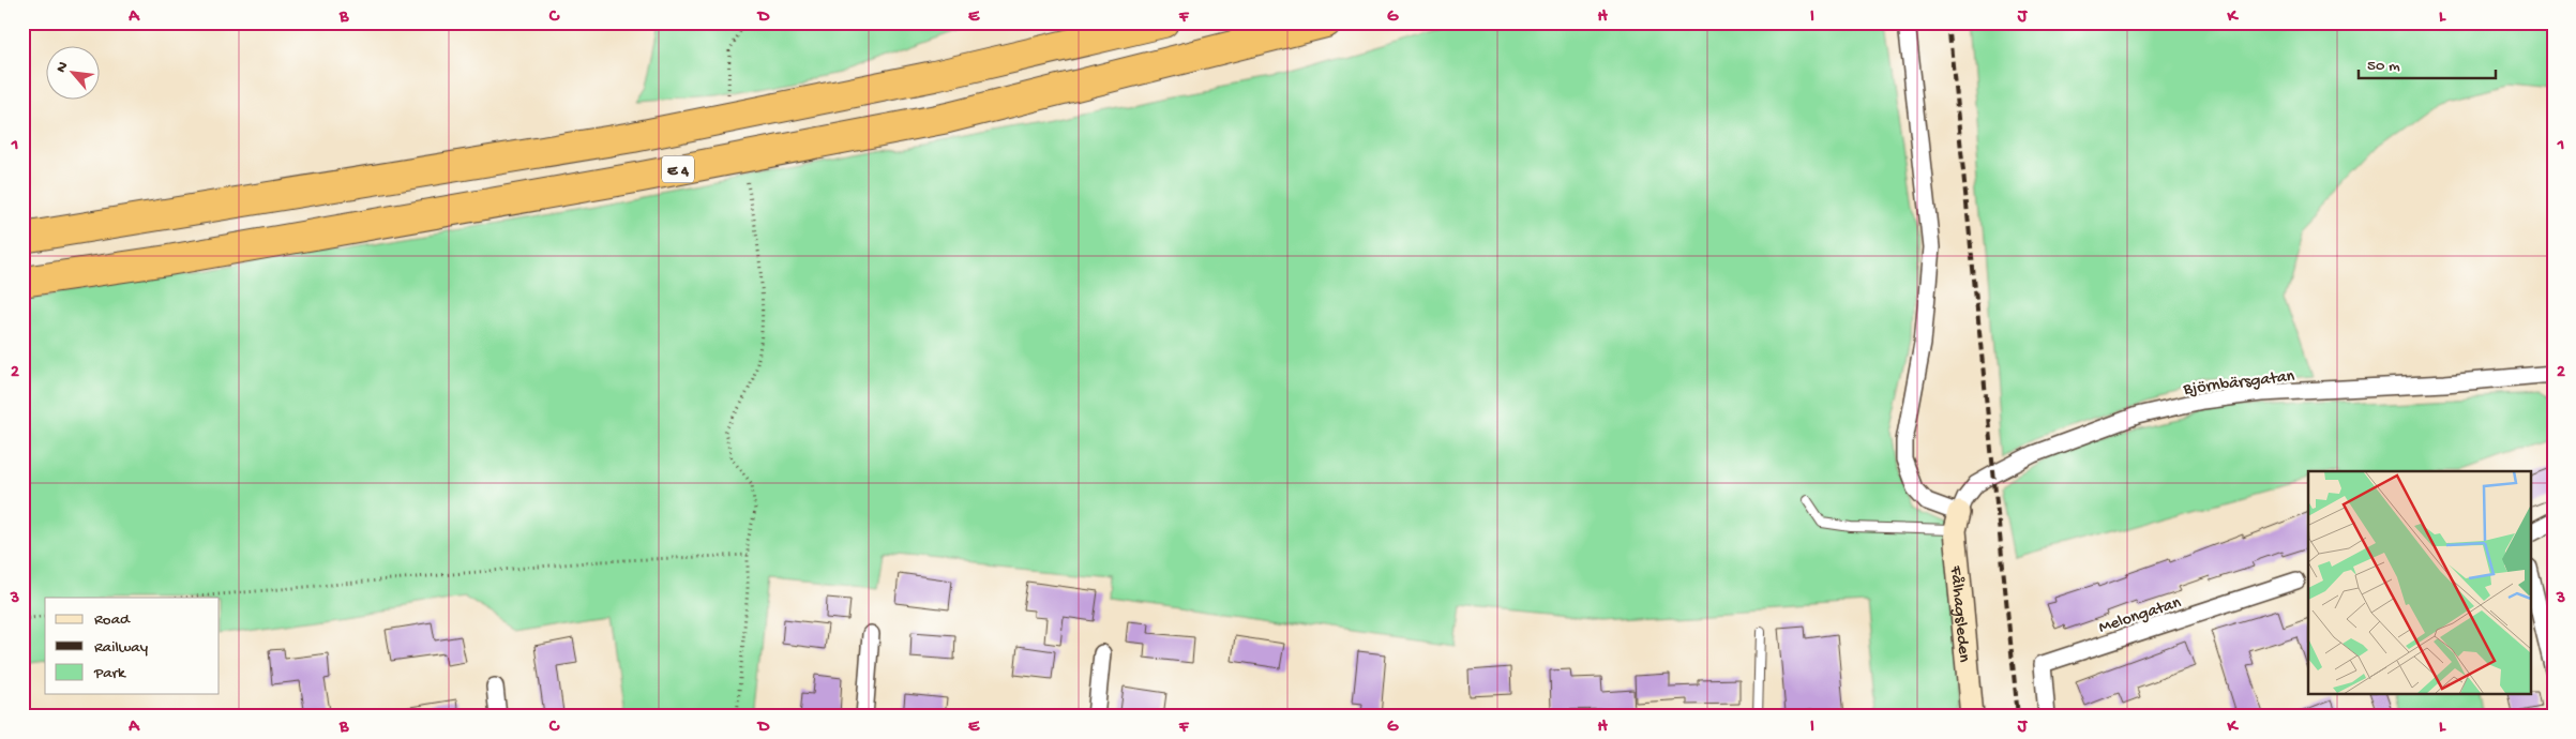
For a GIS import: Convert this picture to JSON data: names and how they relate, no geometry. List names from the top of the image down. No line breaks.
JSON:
{"streets":{"highway":["E 4"],"street":["Björnbärsgatan","Melongatan","Fålhagsleden"]},"crossings":[["Björnbärsgatan","Fålhagsleden"]],"legend":["Road","Railway","Park"],"scale_bar":"50 m","north":"top left","grid":{"columns":["A","B","C","D","E","F","G","H","I","J","K","L"],"rows":["1","2","3"]}}
